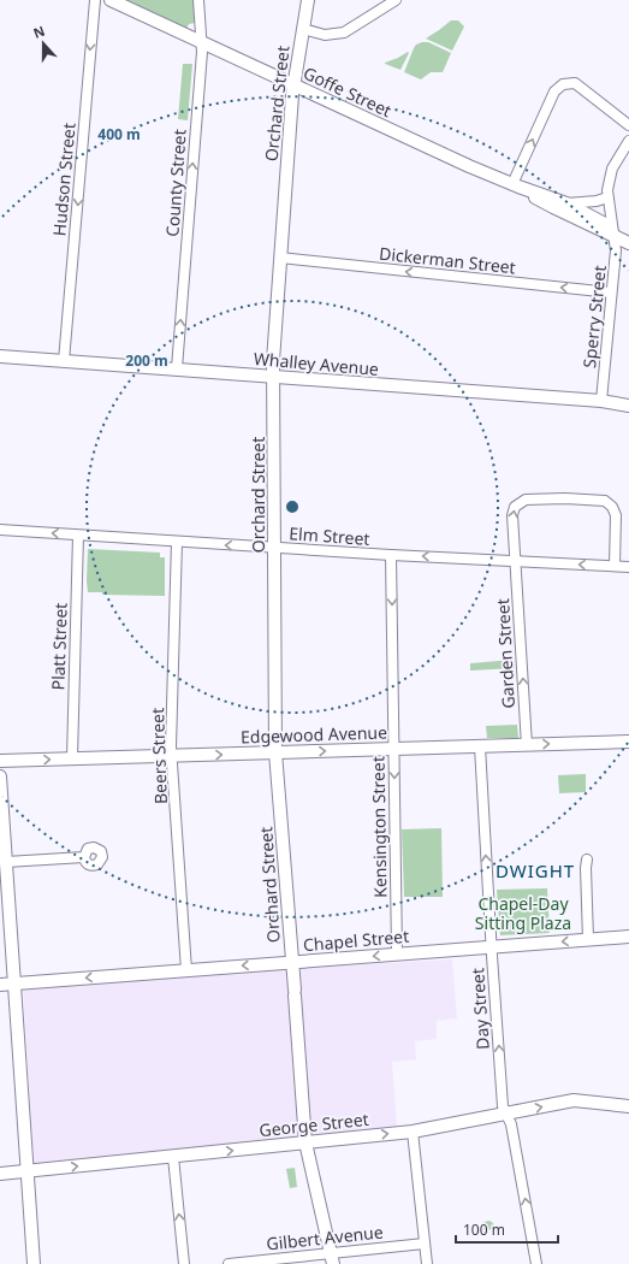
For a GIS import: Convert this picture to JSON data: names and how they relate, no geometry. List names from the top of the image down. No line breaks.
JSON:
{"streets":{"main road":["Goffe Street","Orchard Street","Whalley Avenue","Edgewood Avenue","Chapel Street","George Street"],"street":["Hudson Street","County Street","Dickerman Street","Sperry Street","Elm Street","Platt Street","Garden Street","Beers Street","Kensington Street","Day Street","Gilbert Avenue"]},"crossings":[["Goffe Street","Orchard Street"],["Goffe Street","County Street"],["Goffe Street","Sperry Street"],["Orchard Street","Dickerman Street"],["Orchard Street","Whalley Avenue"],["Orchard Street","Elm Street"],["Orchard Street","Edgewood Avenue"],["Orchard Street","Chapel Street"],["Orchard Street","George Street"],["Orchard Street","Gilbert Avenue"],["Hudson Street","Whalley Avenue"],["County Street","Whalley Avenue"],["Dickerman Street","Sperry Street"],["Sperry Street","Whalley Avenue"],["Elm Street","Platt Street"],["Elm Street","Garden Street"],["Elm Street","Beers Street"],["Elm Street","Kensington Street"],["Platt Street","Edgewood Avenue"],["Garden Street","Edgewood Avenue"],["Edgewood Avenue","Beers Street"],["Edgewood Avenue","Kensington Street"],["Edgewood Avenue","Day Street"],["Beers Street","Chapel Street"],["Kensington Street","Chapel Street"],["Chapel Street","Day Street"],["Day Street","George Street"]],"one_way":["Hudson Street","County Street","Dickerman Street","Elm Street","Edgewood Avenue","Kensington Street","Chapel Street","Day Street","George Street"],"districts":["DWIGHT"],"parks":["Chapel-Day Sitting Plaza"],"scale_bar":"100 m","north":"top","rings":["400 m","200 m"]}
